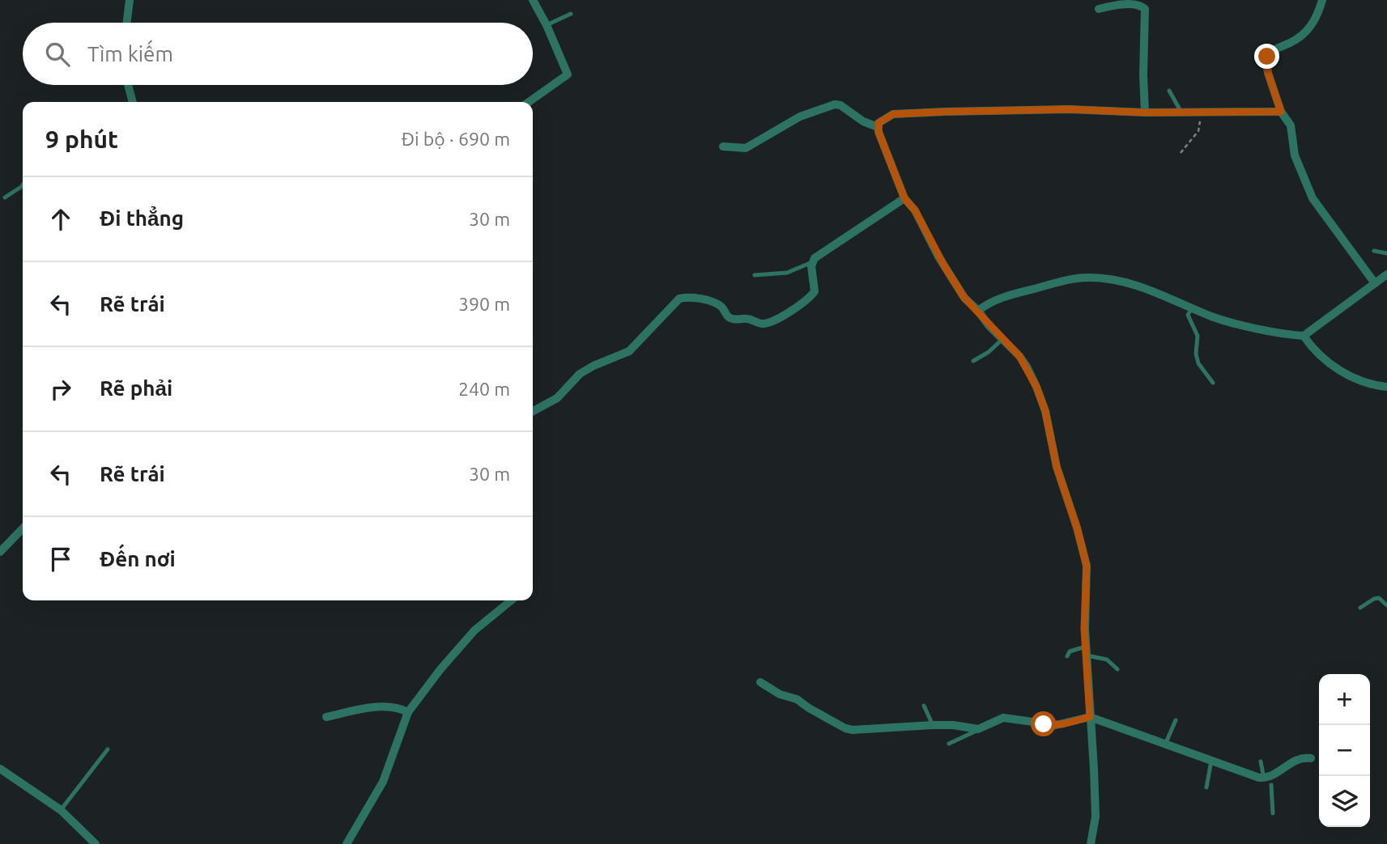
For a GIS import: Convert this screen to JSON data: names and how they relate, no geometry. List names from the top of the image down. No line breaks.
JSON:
{"page":{"search":"Tìm kiếm","heading":["9 phút","Đi bộ · 690 m"],"list":[["Đi thẳng","30 m"],["Rẽ trái","390 m"],["Rẽ phải","240 m"],["Rẽ trái","30 m"],"Đến nơi"],"map_buttons":["+","−"]}}
